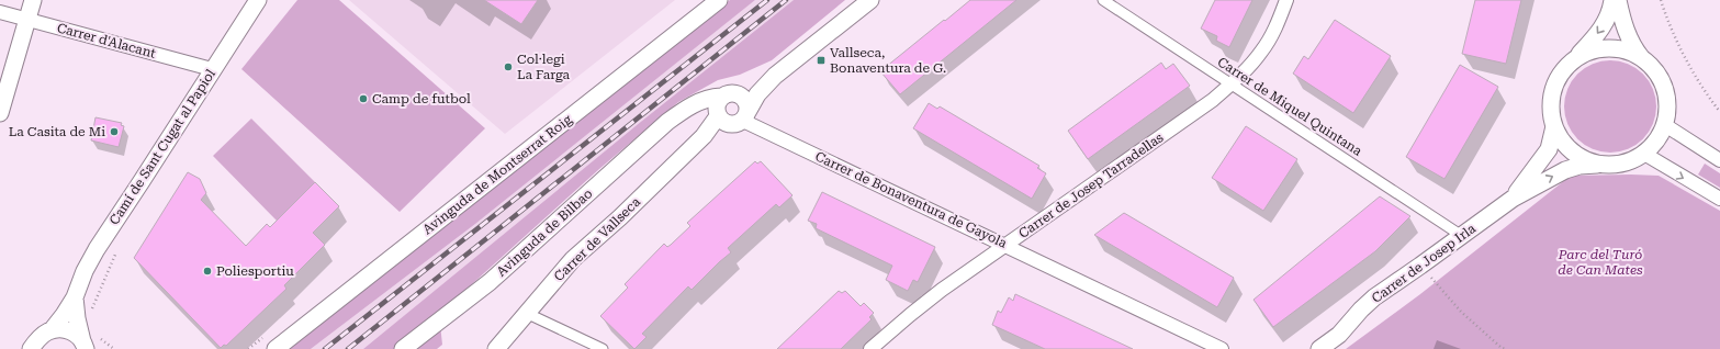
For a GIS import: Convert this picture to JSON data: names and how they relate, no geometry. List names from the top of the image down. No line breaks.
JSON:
{"streets":{"street":["Carrer d'Alacant","Carrer de Miquel Quintana","Camí de Sant Cugat al Papiol","Avinguda de Montserrat Roig","Carrer de Josep Tarradellas","Carrer de Bonaventura de Gayola","Avinguda de Bilbao","Carrer de Vallseca","Carrer de Josep Irla"]},"crossings":[["Carrer d'Alacant","Camí de Sant Cugat al Papiol"],["Carrer de Miquel Quintana","Carrer de Josep Tarradellas"],["Carrer de Miquel Quintana","Carrer de Josep Irla"],["Carrer de Josep Tarradellas","Carrer de Bonaventura de Gayola"],["Carrer de Bonaventura de Gayola","Avinguda de Bilbao"],["Carrer de Bonaventura de Gayola","Carrer de Vallseca"],["Avinguda de Bilbao","Carrer de Vallseca"]],"parks":["Parc del Turó de Can Mates"],"places":{"transit":["Vallseca, Bonaventura de G."],"other":["Col·legi La Farga","Camp de futbol","La Casita de Mi","Poliesportiu"]}}
